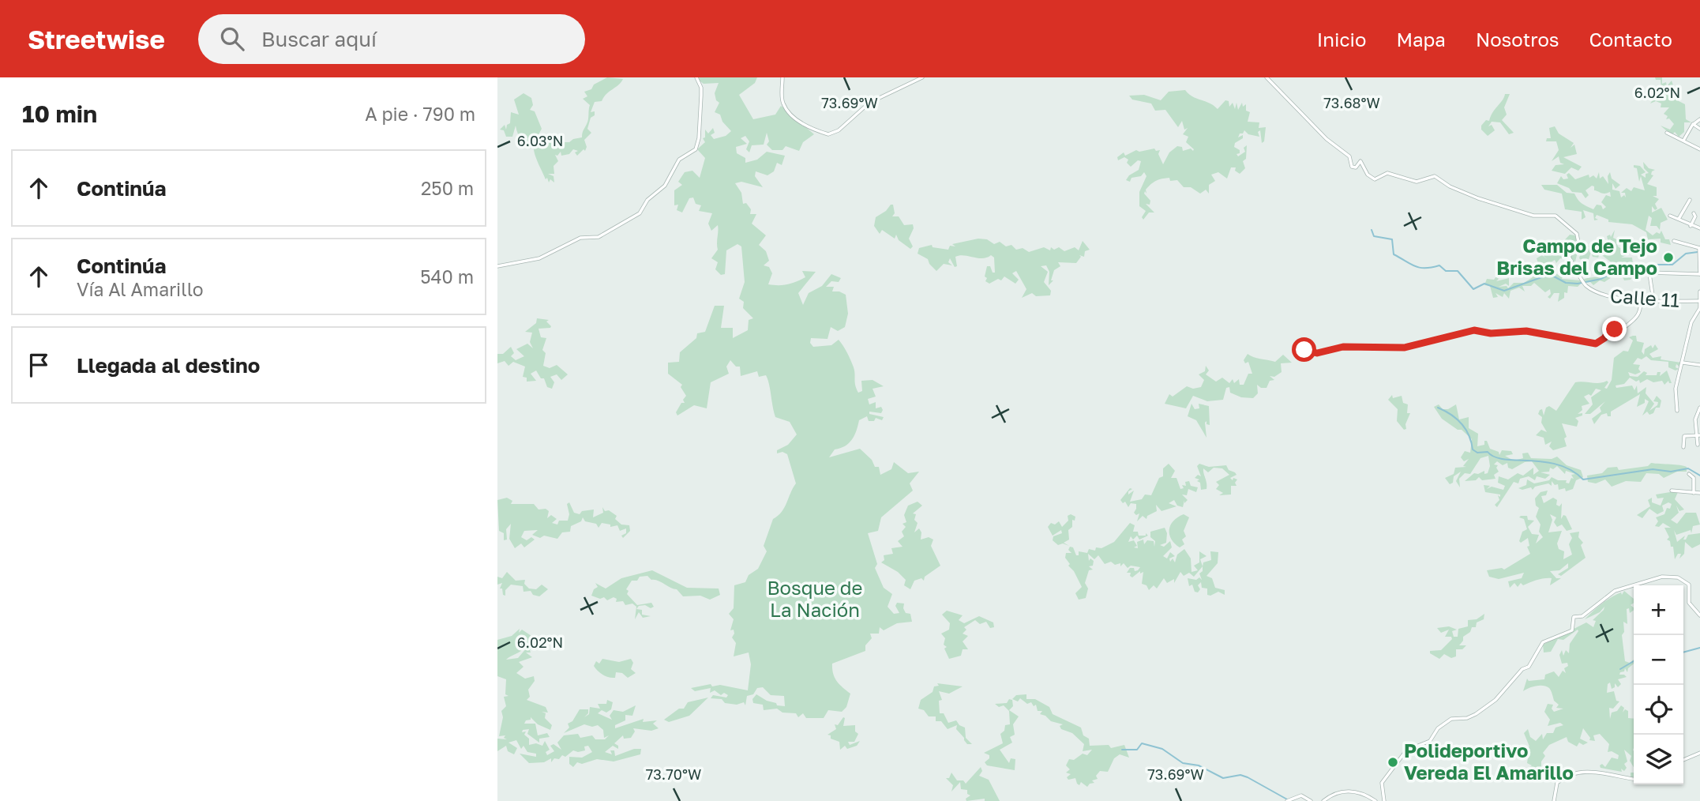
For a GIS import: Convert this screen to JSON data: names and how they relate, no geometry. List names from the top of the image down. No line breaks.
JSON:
{"streets":{"street":["Calle 11"]},"parks":["Bosque de La Nación"],"places":["Campo de Tejo Brisas del Campo","Polideportivo Vereda El Amarillo"],"page":{"header":"Streetwise","search":"Buscar aquí","nav":["Inicio","Mapa","Nosotros","Contacto"],"heading":["10 min","A pie · 790 m"],"list":[["Continúa","250 m"],["Continúa","Vía Al Amarillo","540 m"],"Llegada al destino"],"map_buttons":["+","−"]},"coordinates":["6.02°N","73.69°W","73.68°W","6.03°N","73.70°W"]}
